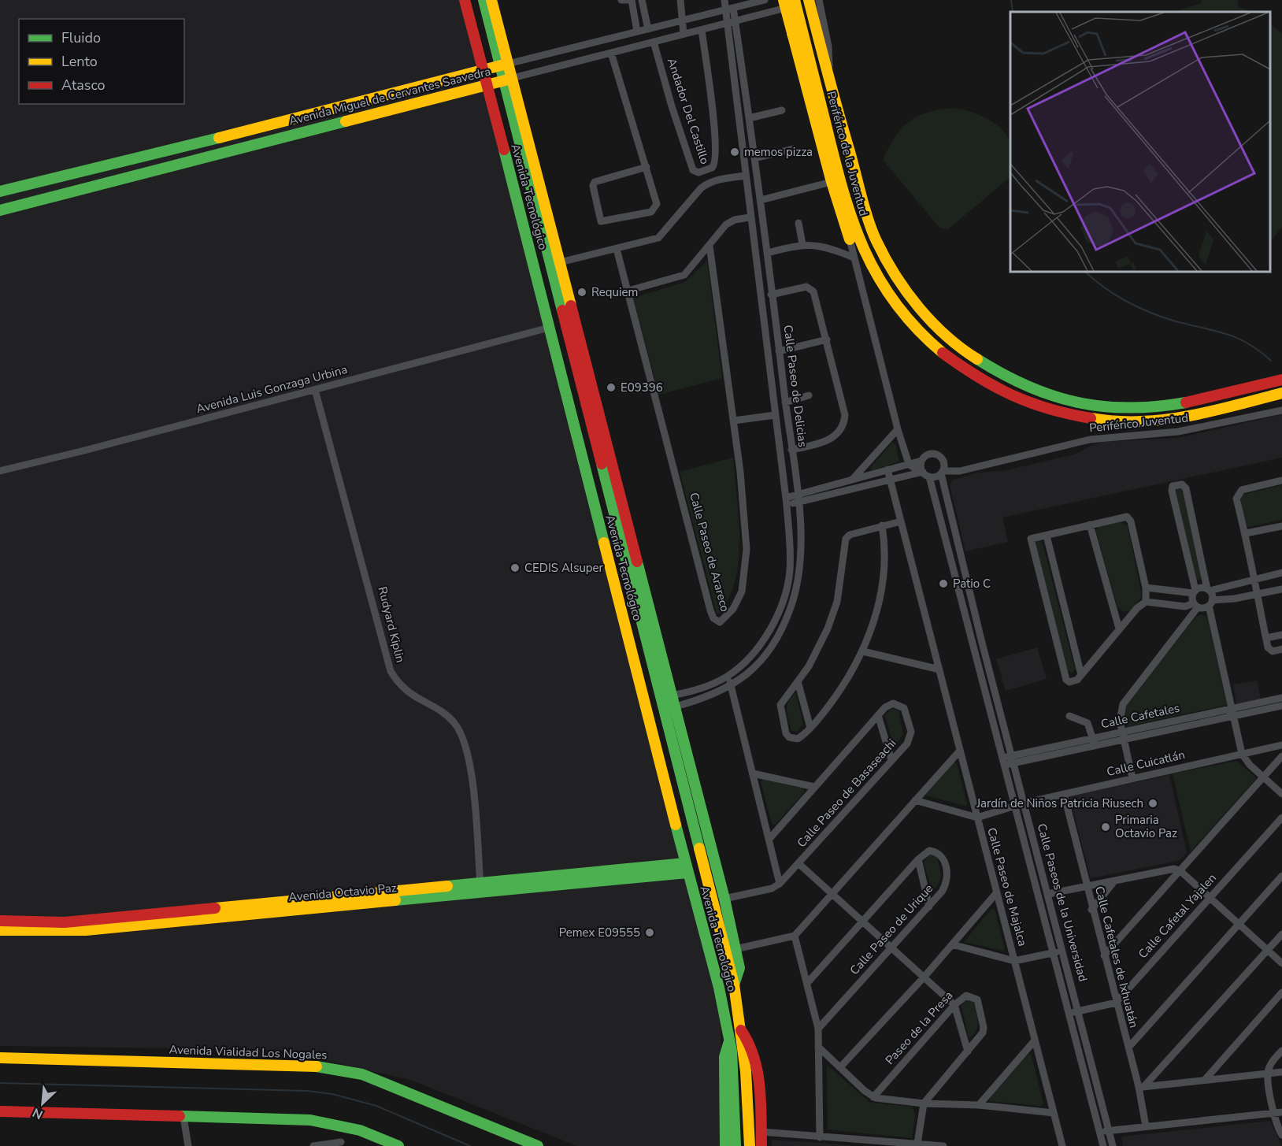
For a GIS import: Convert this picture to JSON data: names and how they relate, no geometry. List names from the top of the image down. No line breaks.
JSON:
{"streets":{"main road":["Avenida Miguel de Cervantes Saavedra","Periférico de la Juventud","Avenida Tecnológico","Avenida Octavio Paz","Avenida Vialidad Los Nogales"],"street":["Andador Del Castillo","Calle Paseo de Delicias","Avenida Luis Gonzaga Urbina","Periférico Juventud","Calle Paseo de Arareco","Rudyard Kiplin","Calle Cafetales","Calle Cuicatlán","Calle Paseo de Basaseachi","Calle Paseo de Majalca","Calle Paseos de la Universidad","Calle Cafetal Yajalen","Calle Paseo de Urique","Calle Cafetales de Ixhuatán","Paseo de la Presa"]},"crossings":[["Avenida Miguel de Cervantes Saavedra","Andador Del Castillo"],["Avenida Miguel de Cervantes Saavedra","Avenida Tecnológico"],["Avenida Miguel de Cervantes Saavedra","Calle Paseo de Delicias"],["Avenida Tecnológico","Avenida Luis Gonzaga Urbina"],["Avenida Tecnológico","Avenida Octavio Paz"],["Avenida Luis Gonzaga Urbina","Rudyard Kiplin"],["Periférico Juventud","Calle Paseos de la Universidad"],["Rudyard Kiplin","Avenida Octavio Paz"],["Calle Cafetales","Calle Paseos de la Universidad"],["Calle Cuicatlán","Calle Paseo de Majalca"],["Calle Cuicatlán","Calle Paseos de la Universidad"],["Calle Cuicatlán","Calle Cafetales de Ixhuatán"],["Calle Cafetal Yajalen","Calle Cafetales de Ixhuatán"]],"places":["memos pizza","Requiem","E09396","CEDIS Alsuper","Patio C","Jardín de Niños Patricia Riusech","Primaria Octavio Paz","Pemex E09555"],"legend":["Fluido","Lento","Atasco"],"north":"bottom left"}
